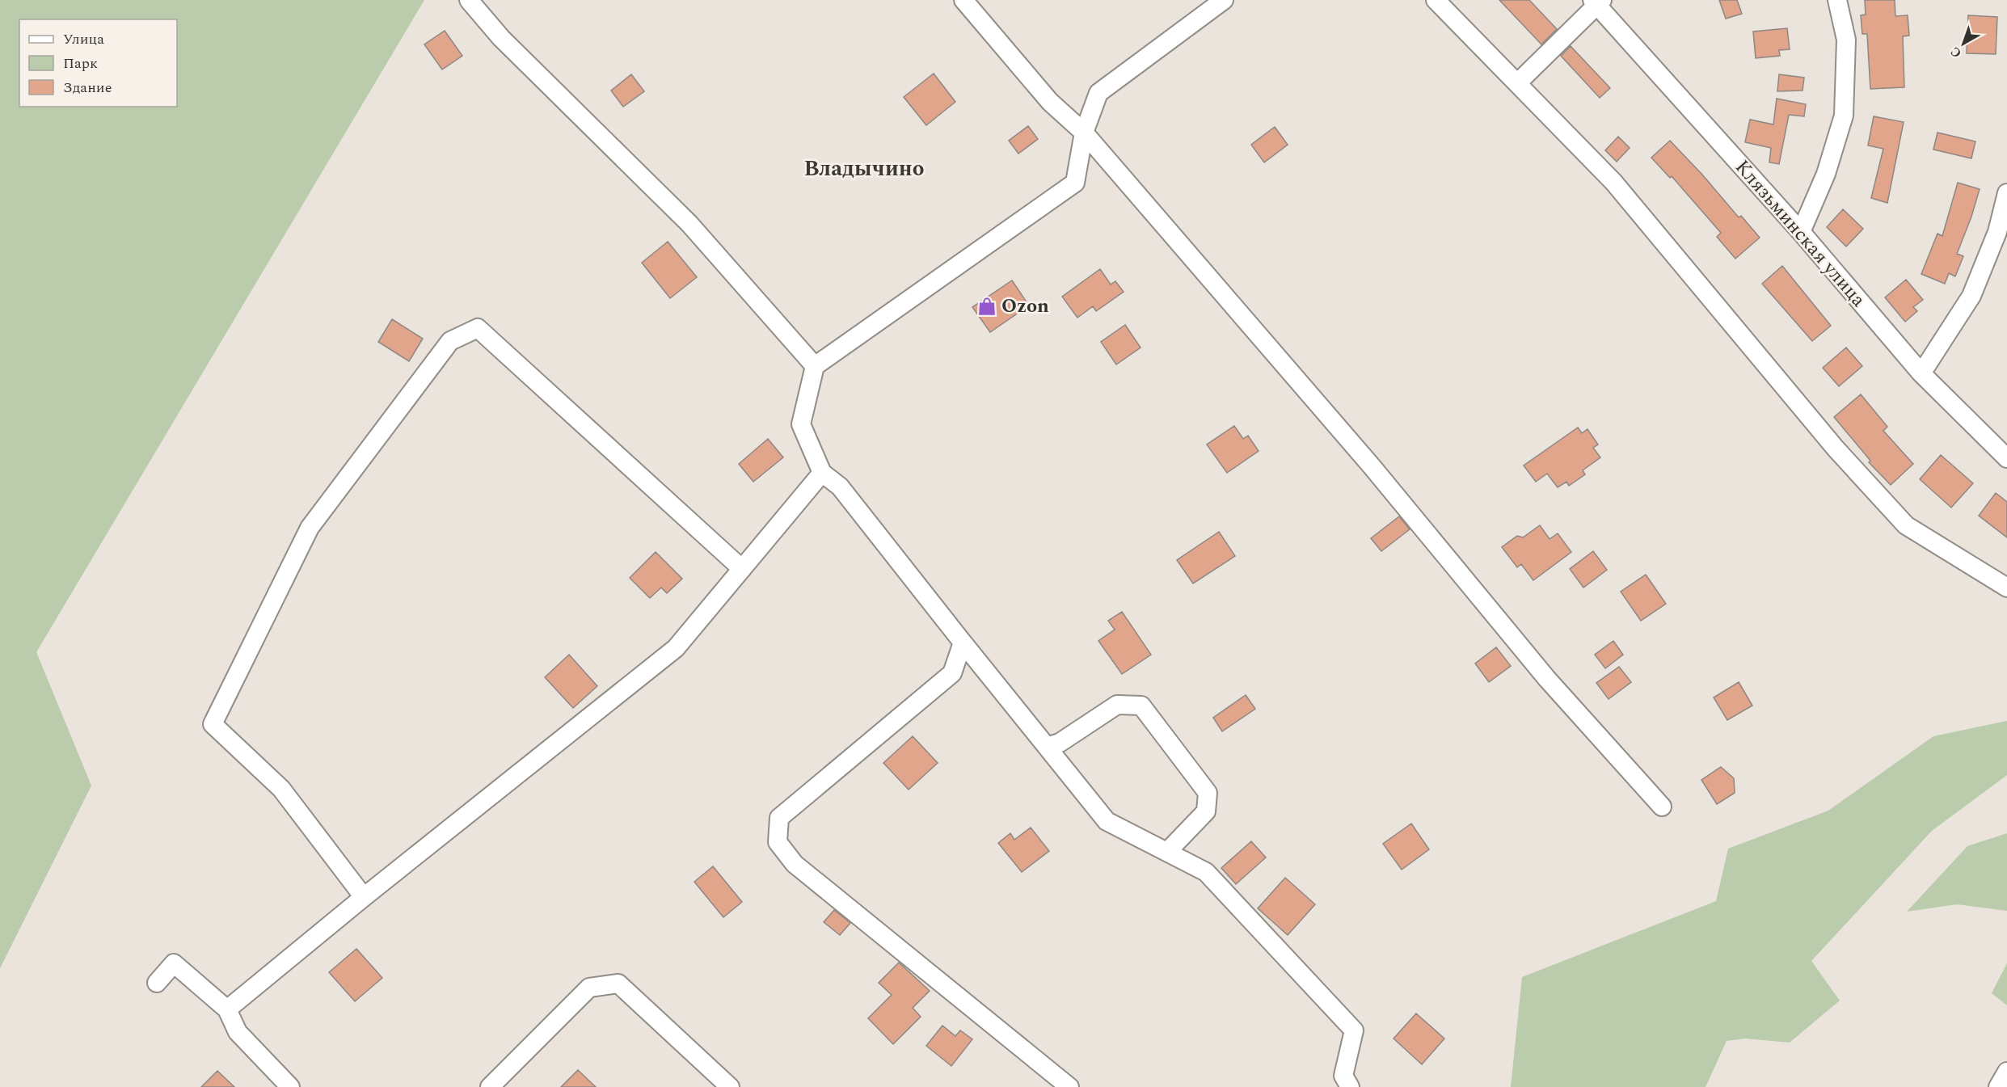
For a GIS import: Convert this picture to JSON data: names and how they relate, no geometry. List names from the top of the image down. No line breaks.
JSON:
{"streets":{"street":["Клязьминская улица"]},"districts":["Владычино"],"places":{"shop":["Ozon"]},"legend":["Улица","Парк","Здание"],"north":"bottom left"}
